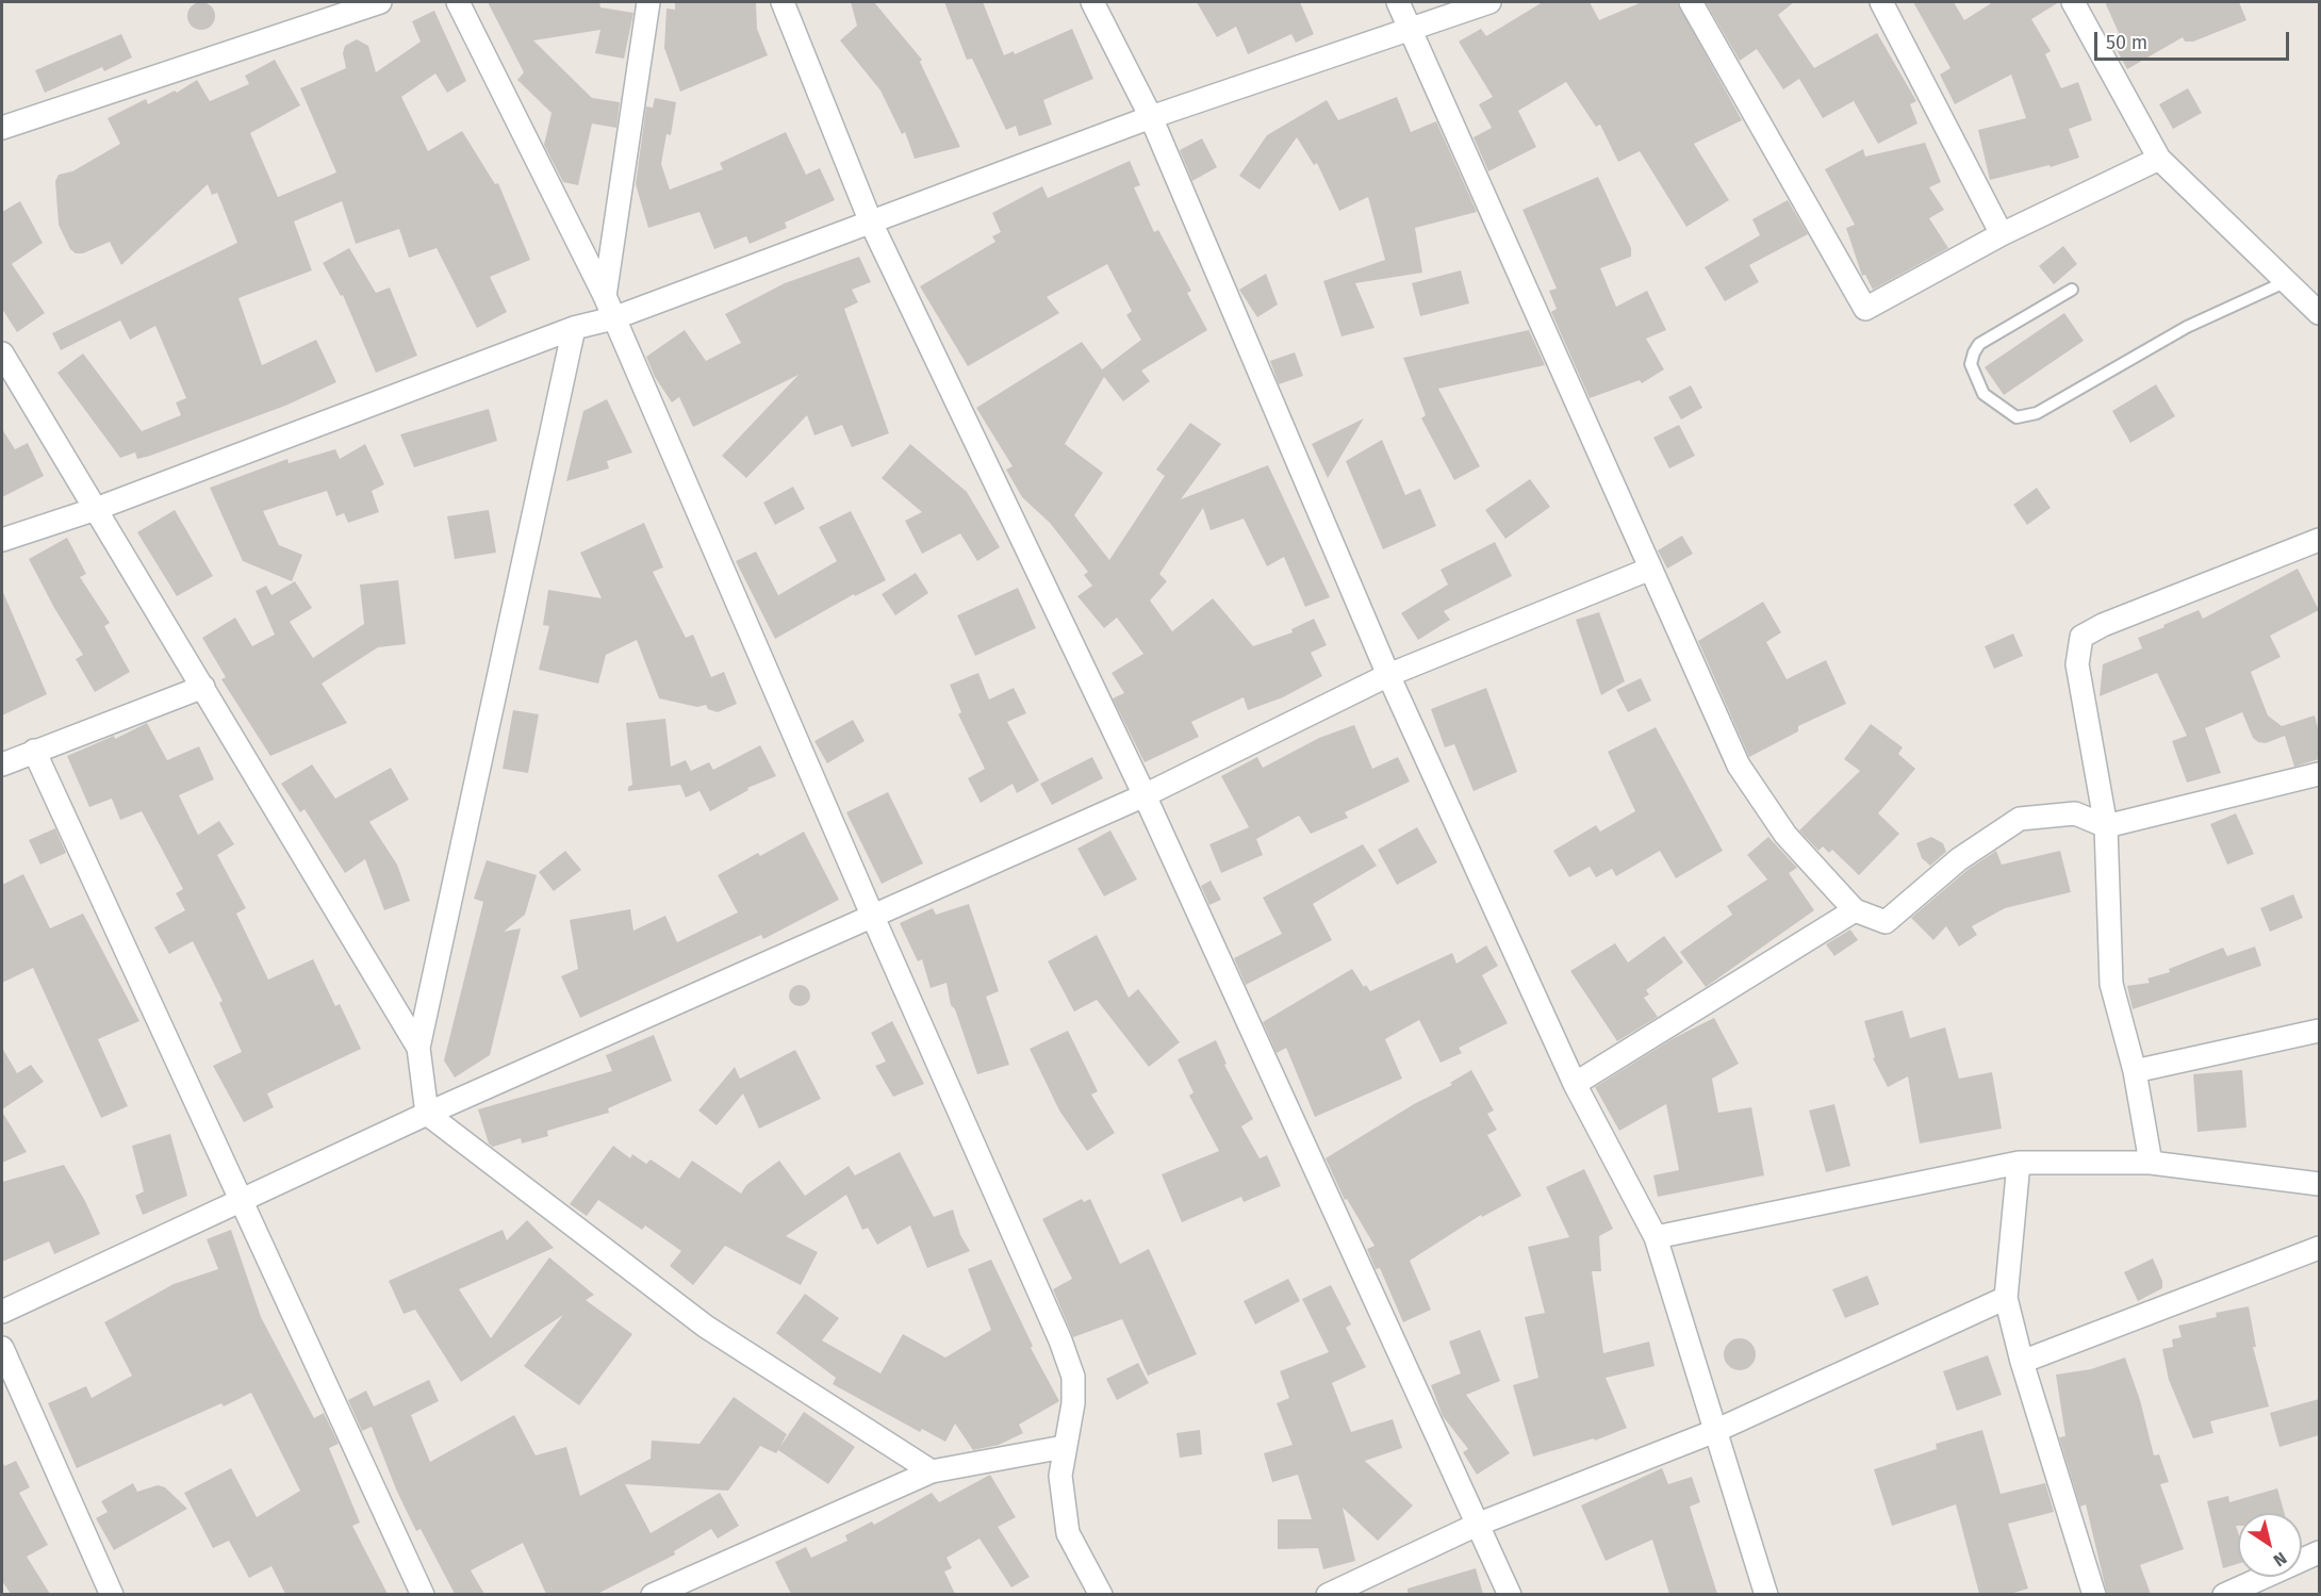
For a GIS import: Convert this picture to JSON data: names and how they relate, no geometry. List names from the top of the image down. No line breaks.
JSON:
{"scale_bar":"50 m","north":"bottom right"}
